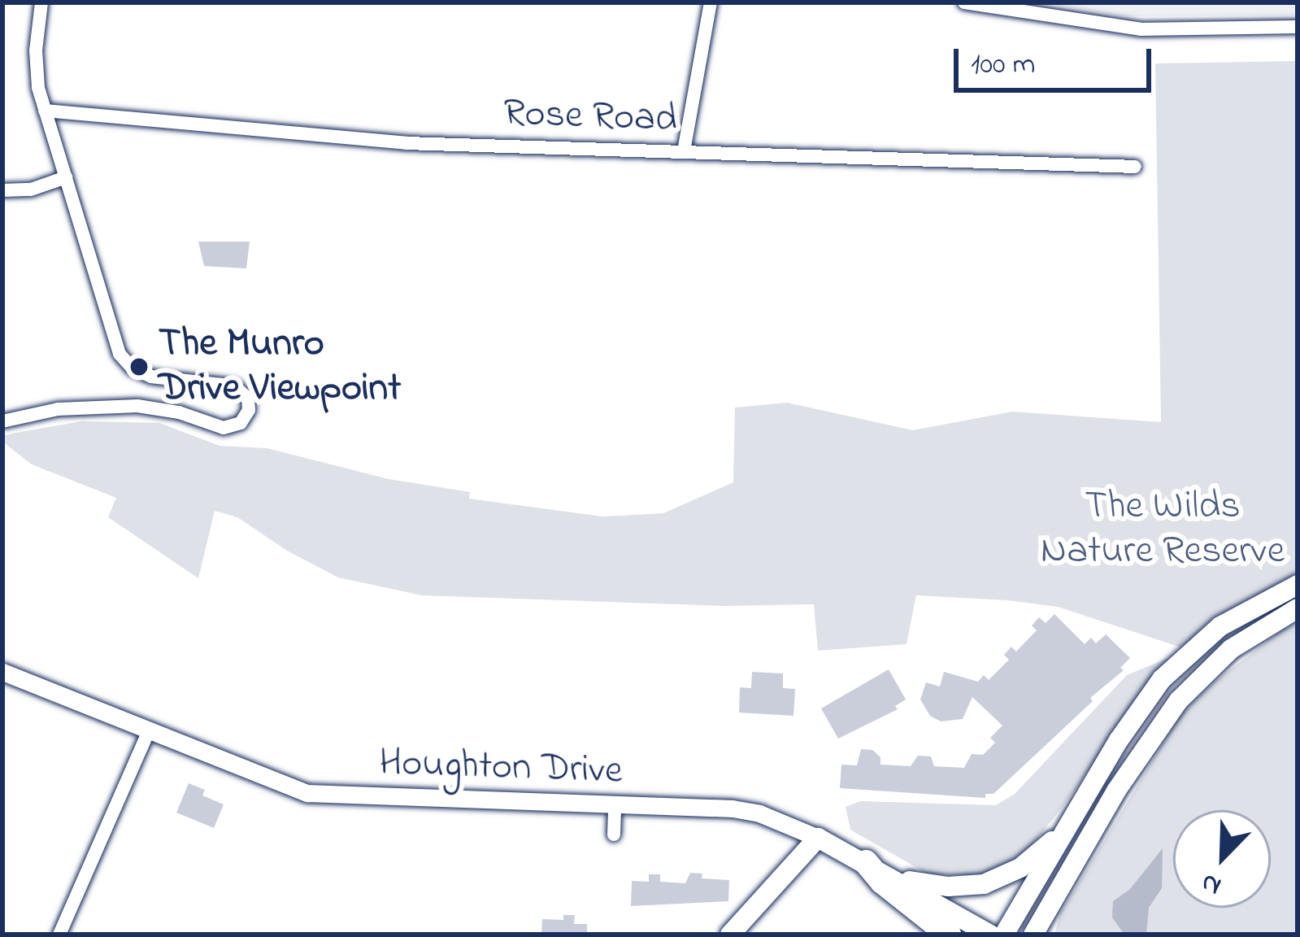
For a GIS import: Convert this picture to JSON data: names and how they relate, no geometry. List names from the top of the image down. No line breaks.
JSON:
{"streets":{"main road":["Houghton Drive"],"street":["Rose Road"]},"parks":["The Wilds Nature Reserve"],"places":["The Munro Drive Viewpoint"],"scale_bar":"100 m","north":"bottom left"}
